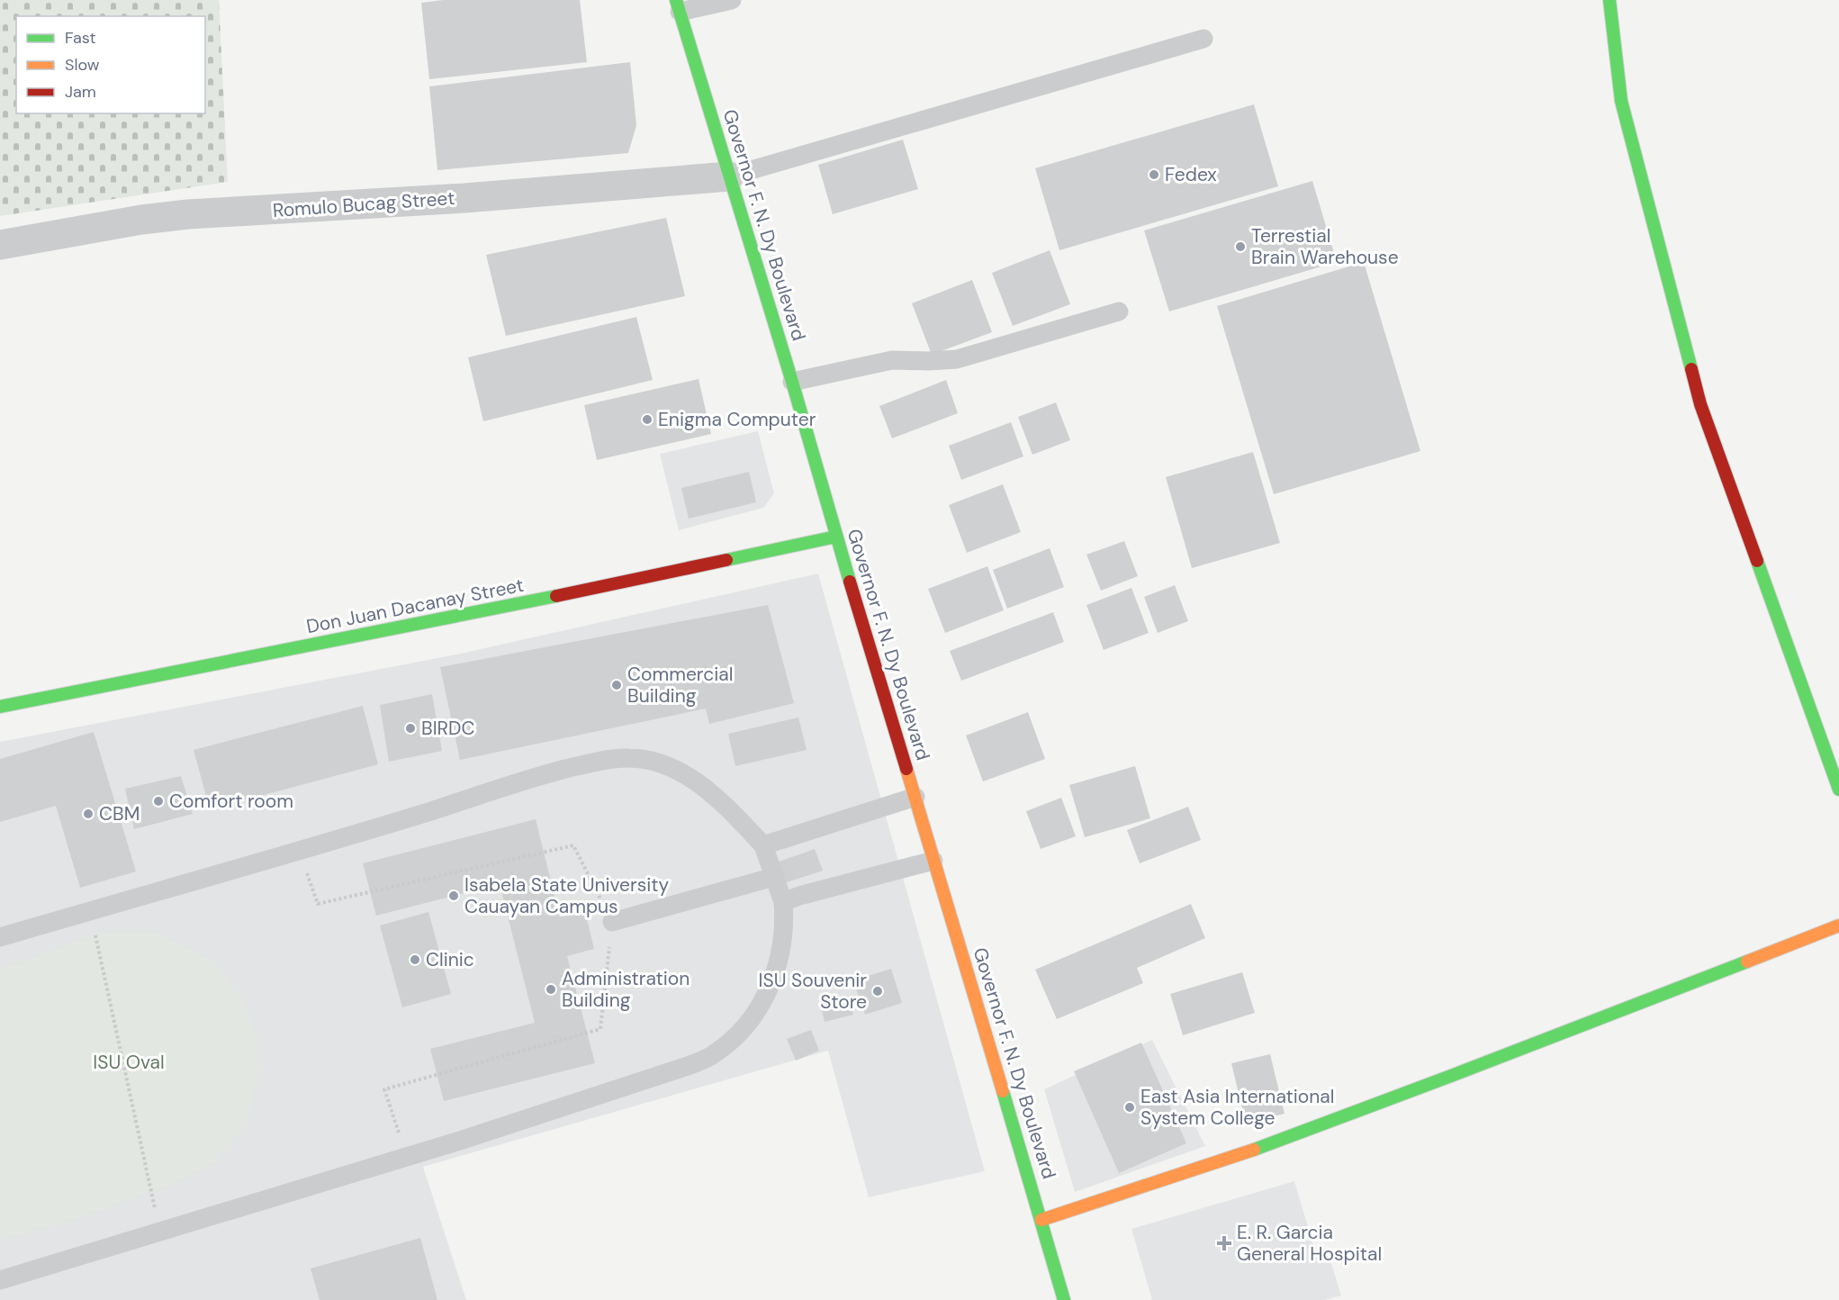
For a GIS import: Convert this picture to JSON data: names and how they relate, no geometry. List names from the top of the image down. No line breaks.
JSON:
{"streets":{"main road":["Governor F. N. Dy Boulevard","Don Juan Dacanay Street"],"street":["Romulo Bucag Street"]},"crossings":[["Romulo Bucag Street","Governor F. N. Dy Boulevard"],["Governor F. N. Dy Boulevard","Don Juan Dacanay Street"]],"parks":["ISU Oval"],"places":{"other":["Fedex","Terrestial Brain Warehouse","Enigma Computer","Commercial Building","BIRDC","Comfort room","CBM","Isabela State University Cauayan Campus","Clinic","Administration Building","ISU Souvenir Store","East Asia International System College"],"health":["E. R. Garcia General Hospital"]},"legend":["Fast","Slow","Jam"]}
